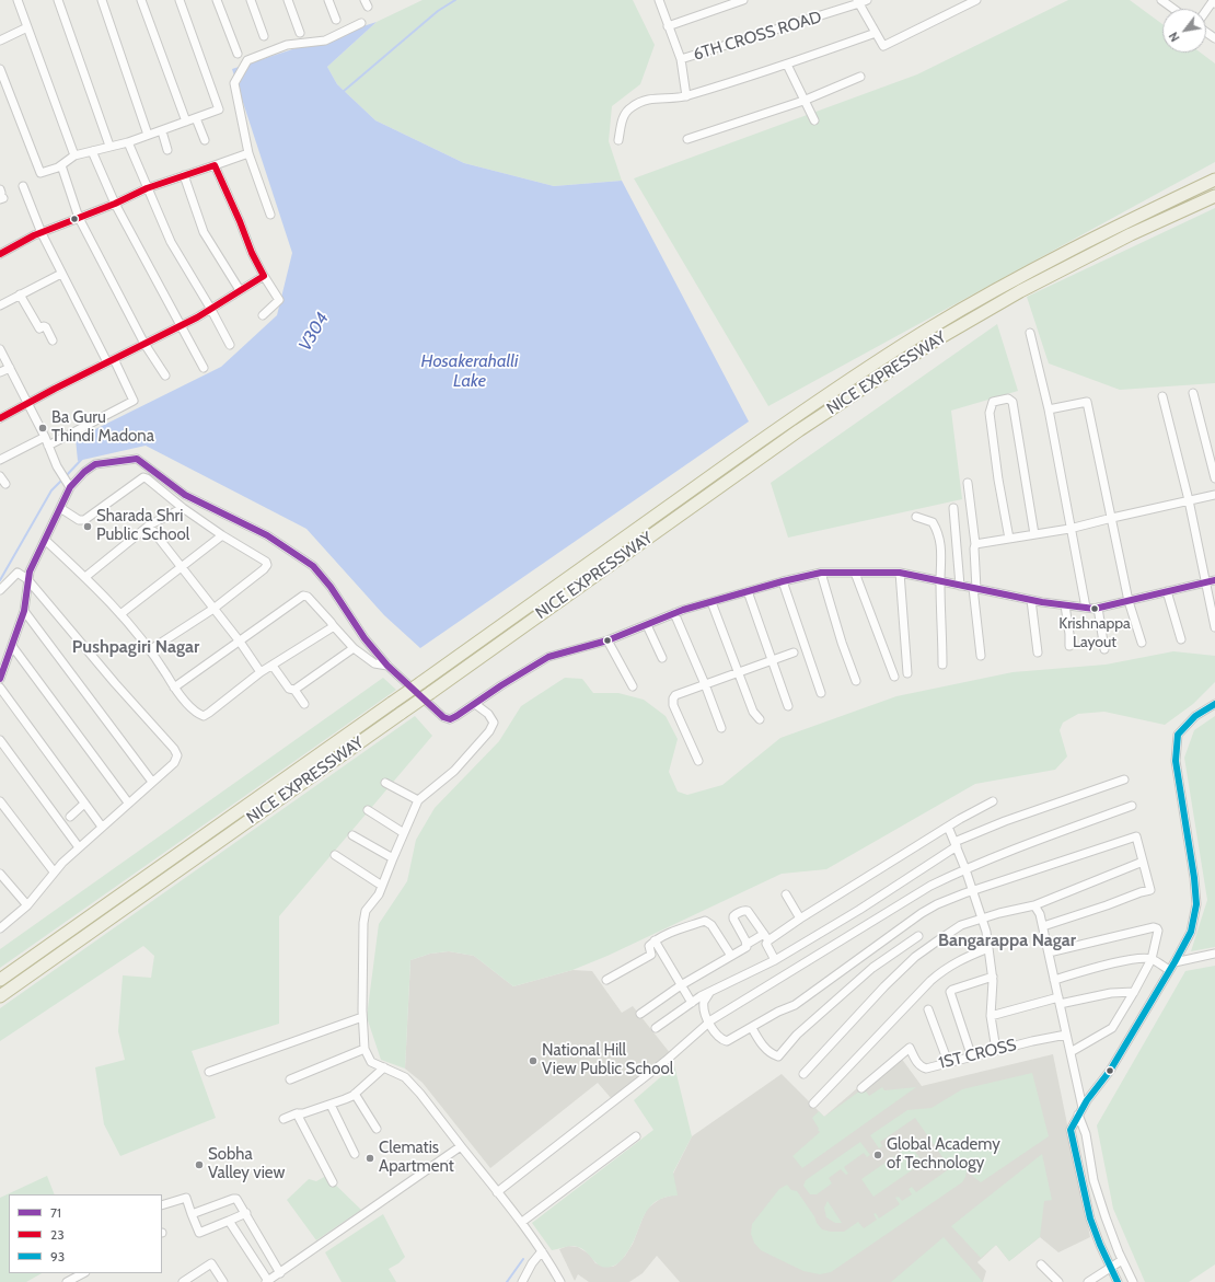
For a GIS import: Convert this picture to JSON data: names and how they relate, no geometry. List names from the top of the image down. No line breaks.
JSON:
{"streets":{"highway":["NICE EXPRESSWAY"],"street":["6TH CROSS ROAD","1ST CROSS"]},"districts":["Pushpagiri Nagar","Bangarappa Nagar"],"water":["V304","Hosakerahalli Lake"],"places":["Ba Guru Thindi Madona","Sharada Shri Public School","Krishnappa Layout","National Hill View Public School","Global Academy of Technology","Clematis Apartment","Sobha Valley view"],"lines":["transit line 23","transit line 71","transit line 93"],"legend":["71","23","93"],"north":"bottom left"}
